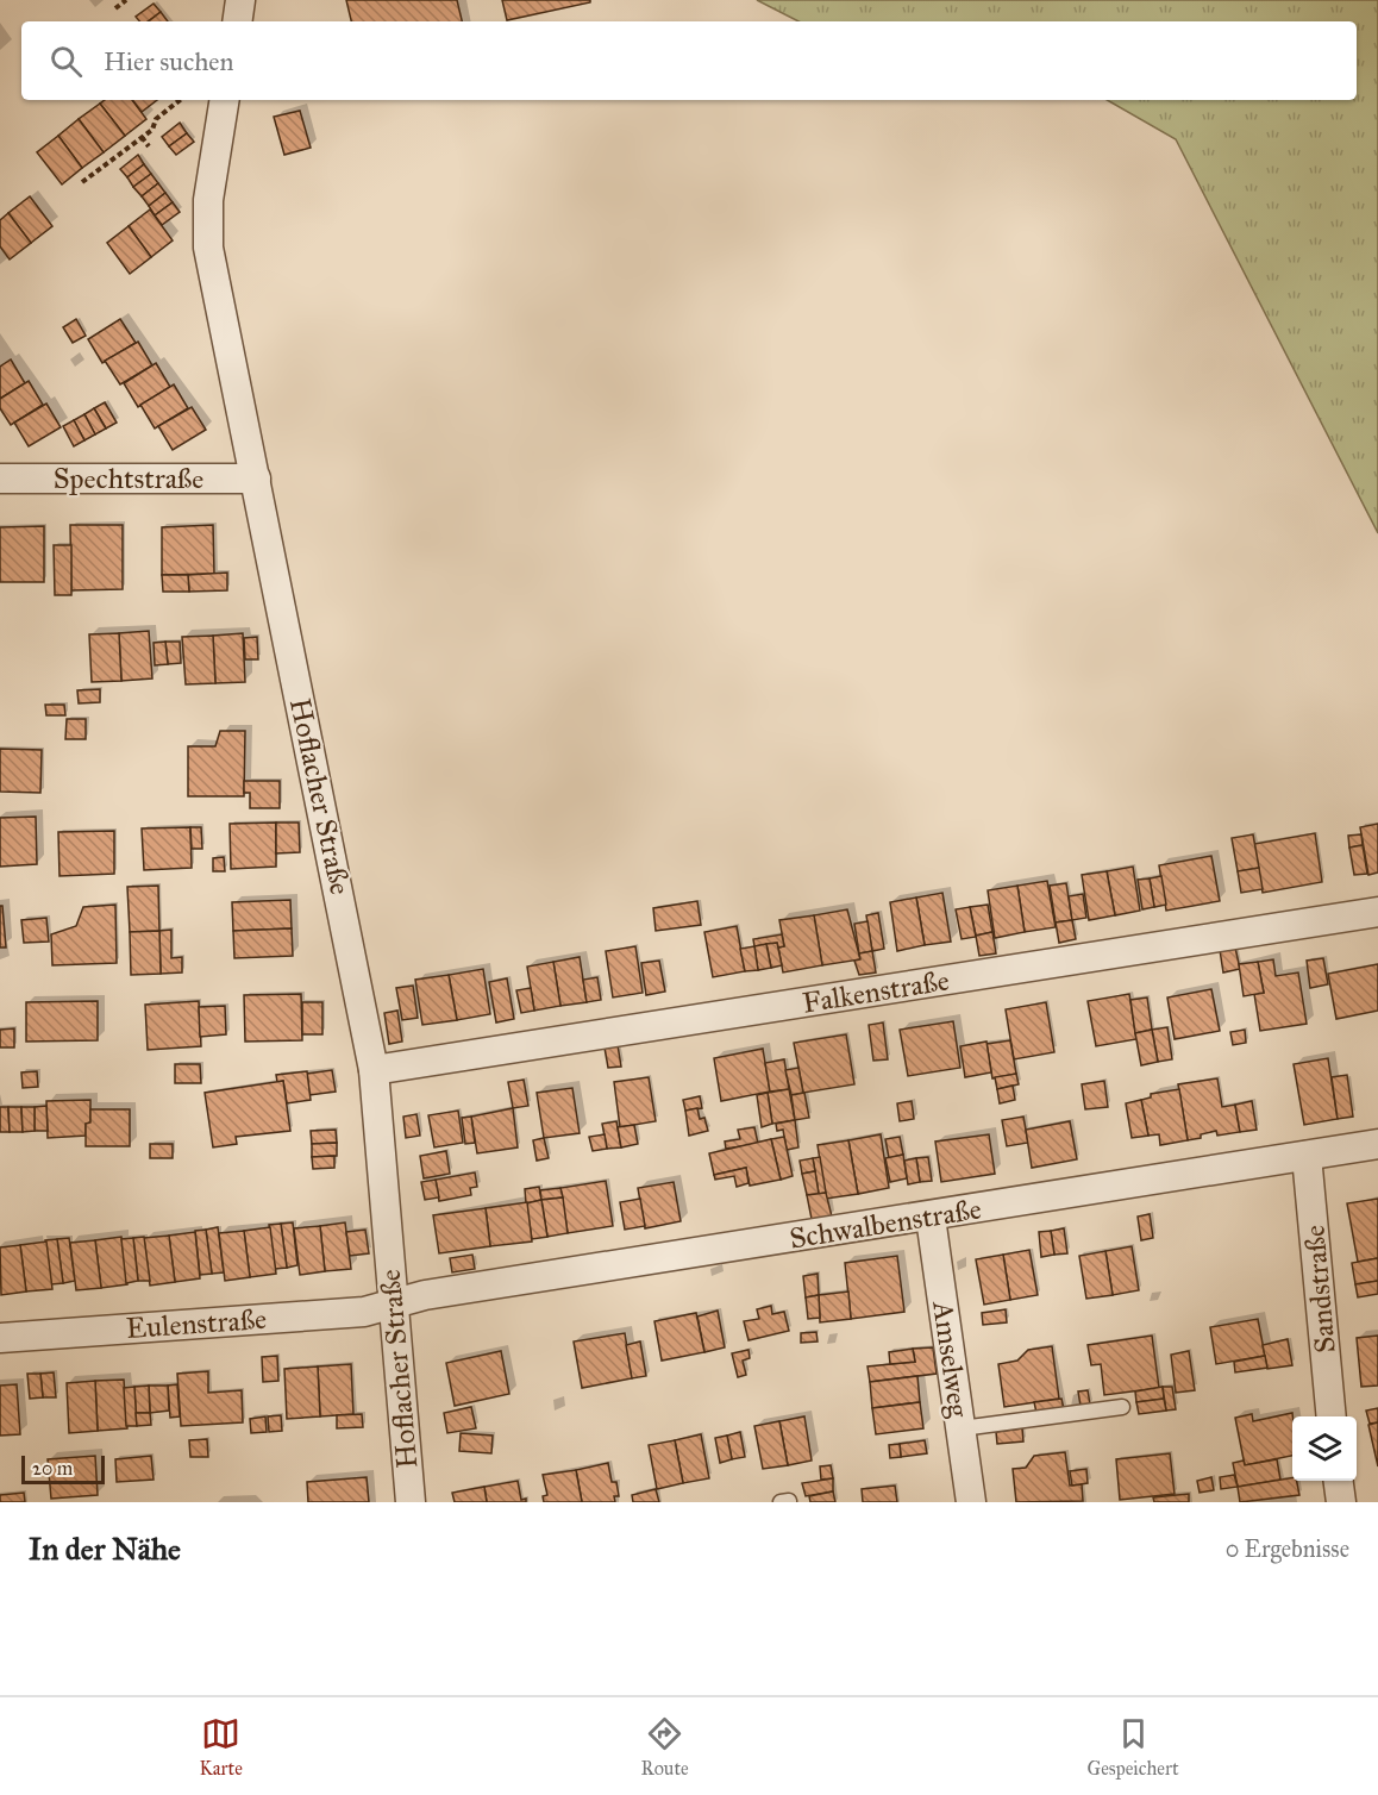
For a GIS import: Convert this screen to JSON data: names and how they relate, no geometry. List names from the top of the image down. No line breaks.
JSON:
{"streets":{"street":["Spechtstraße","Hoflacher Straße","Falkenstraße","Schwalbenstraße","Sandstraße","Eulenstraße","Amselweg"]},"crossings":[["Spechtstraße","Hoflacher Straße"],["Hoflacher Straße","Falkenstraße"],["Hoflacher Straße","Schwalbenstraße"],["Hoflacher Straße","Eulenstraße"],["Schwalbenstraße","Sandstraße"],["Schwalbenstraße","Eulenstraße"],["Schwalbenstraße","Amselweg"]],"scale_bar":"20 m","page":{"search":"Hier suchen","scale":"20 m","heading":["In der Nähe","0 Ergebnisse"],"nav":["Karte","Route","Gespeichert"]}}
